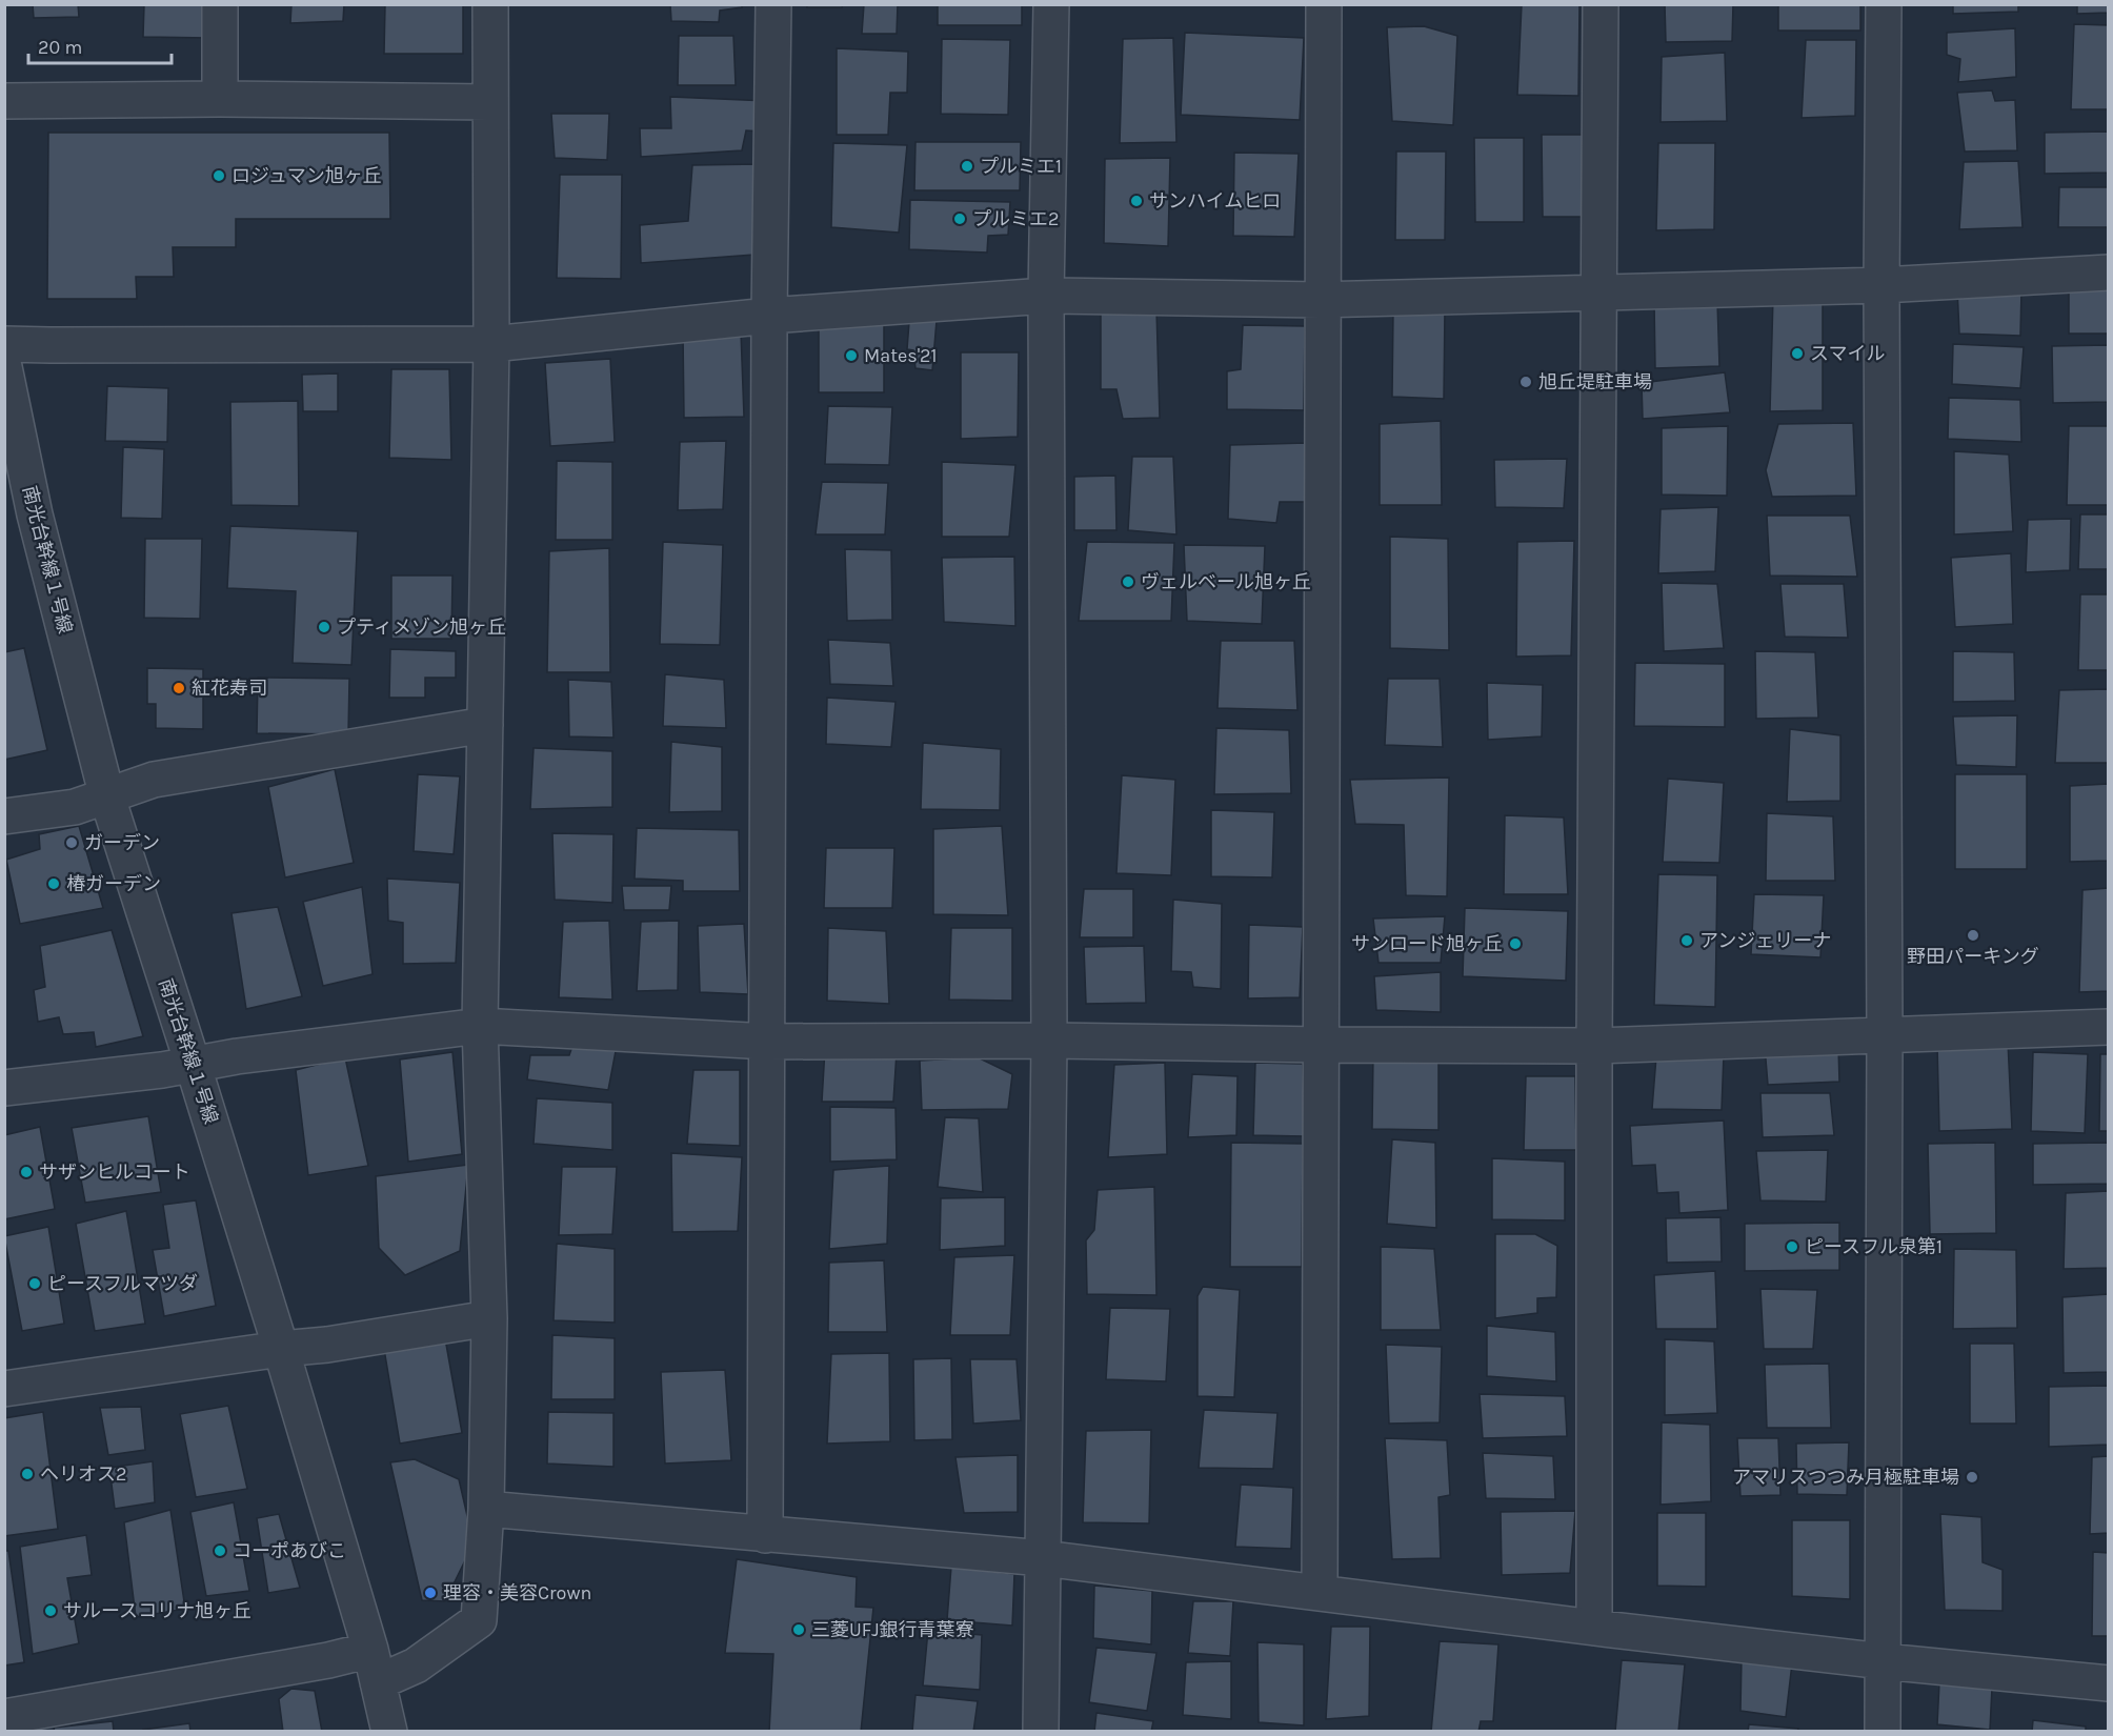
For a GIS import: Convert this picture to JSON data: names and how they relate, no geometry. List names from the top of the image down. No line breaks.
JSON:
{"streets":{"street":["南光台幹線１号線"]},"places":["プルミエ1","ロジュマン旭ヶ丘","サンハイムヒロ","プルミエ2","スマイル","Mates'21","旭丘堤駐車場","ヴェルベール旭ヶ丘","プティメゾン旭ヶ丘","紅花寿司","ガーデン","椿ガーデン","野田パーキング","アンジェリーナ","サンロード旭ヶ丘","サザンヒルコート","ピースフル泉第1","ピースフルマツダ","ヘリオス2","アマリスつつみ月極駐車場","コーポあびこ","理容・美容Crown","サルースコリナ旭ヶ丘","三菱UFJ銀行青葉寮"],"scale_bar":"20 m"}
